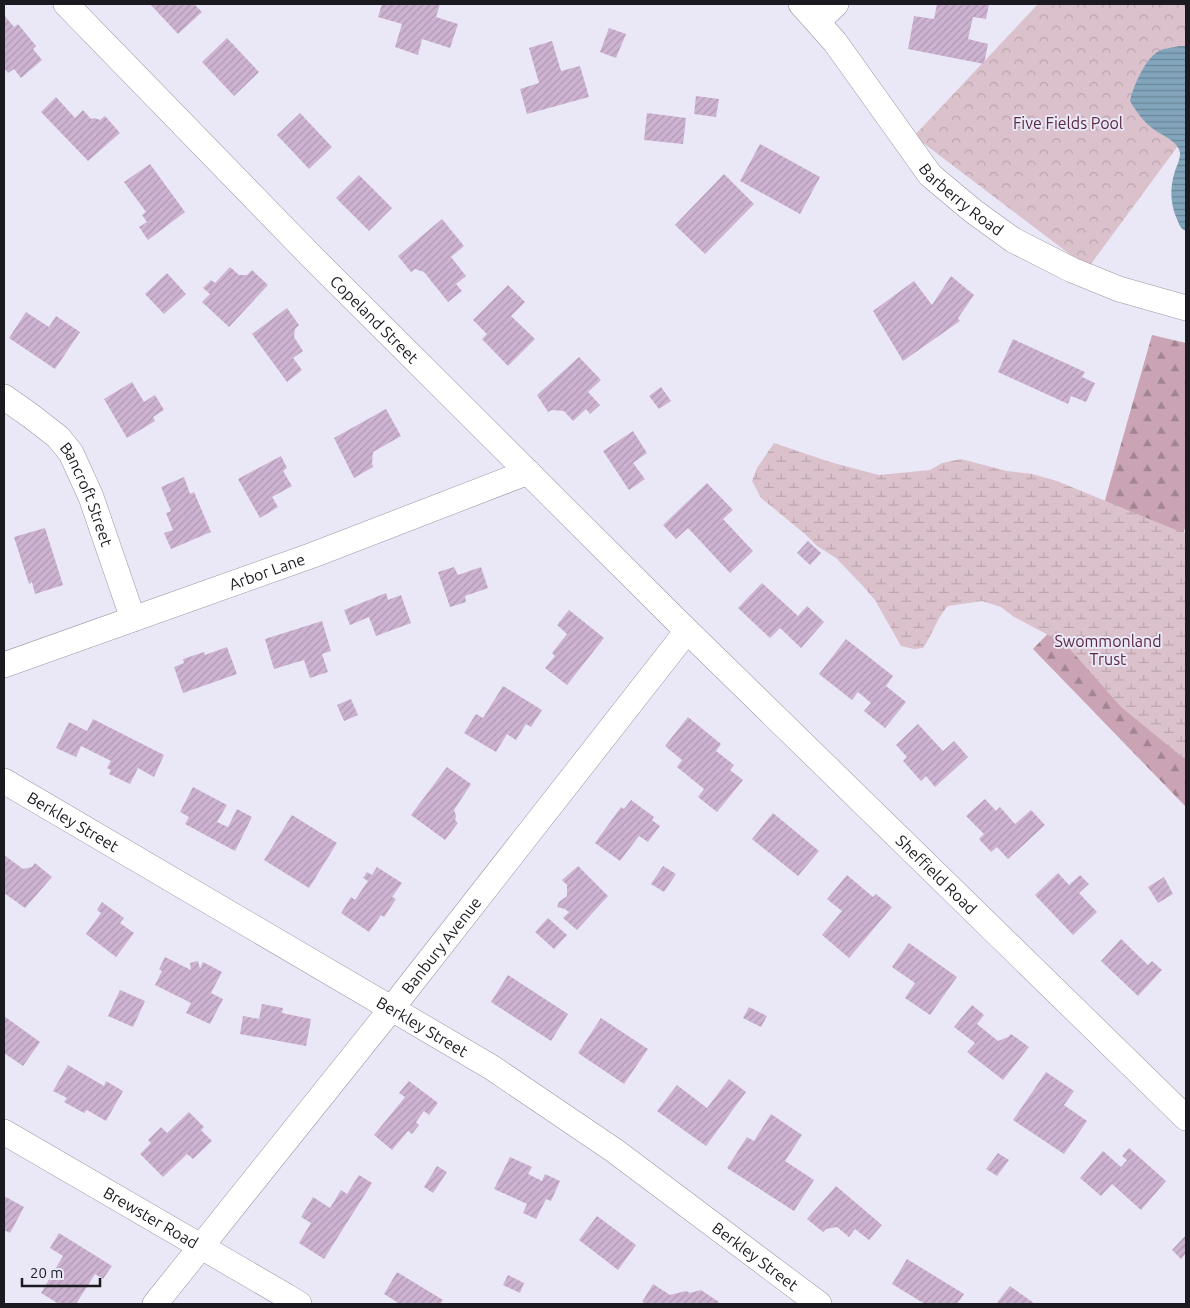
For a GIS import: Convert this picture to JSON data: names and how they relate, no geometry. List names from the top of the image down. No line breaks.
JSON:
{"streets":{"street":["Barberry Road","Copeland Street","Bancroft Street","Arbor Lane","Berkley Street","Sheffield Road","Banbury Avenue","Brewster Road"]},"crossings":[["Copeland Street","Arbor Lane"],["Copeland Street","Sheffield Road"],["Copeland Street","Banbury Avenue"],["Bancroft Street","Arbor Lane"],["Berkley Street","Banbury Avenue"],["Sheffield Road","Banbury Avenue"],["Banbury Avenue","Brewster Road"]],"parks":["Five Fields Pool","Swommonland Trust"],"scale_bar":"20 m"}
